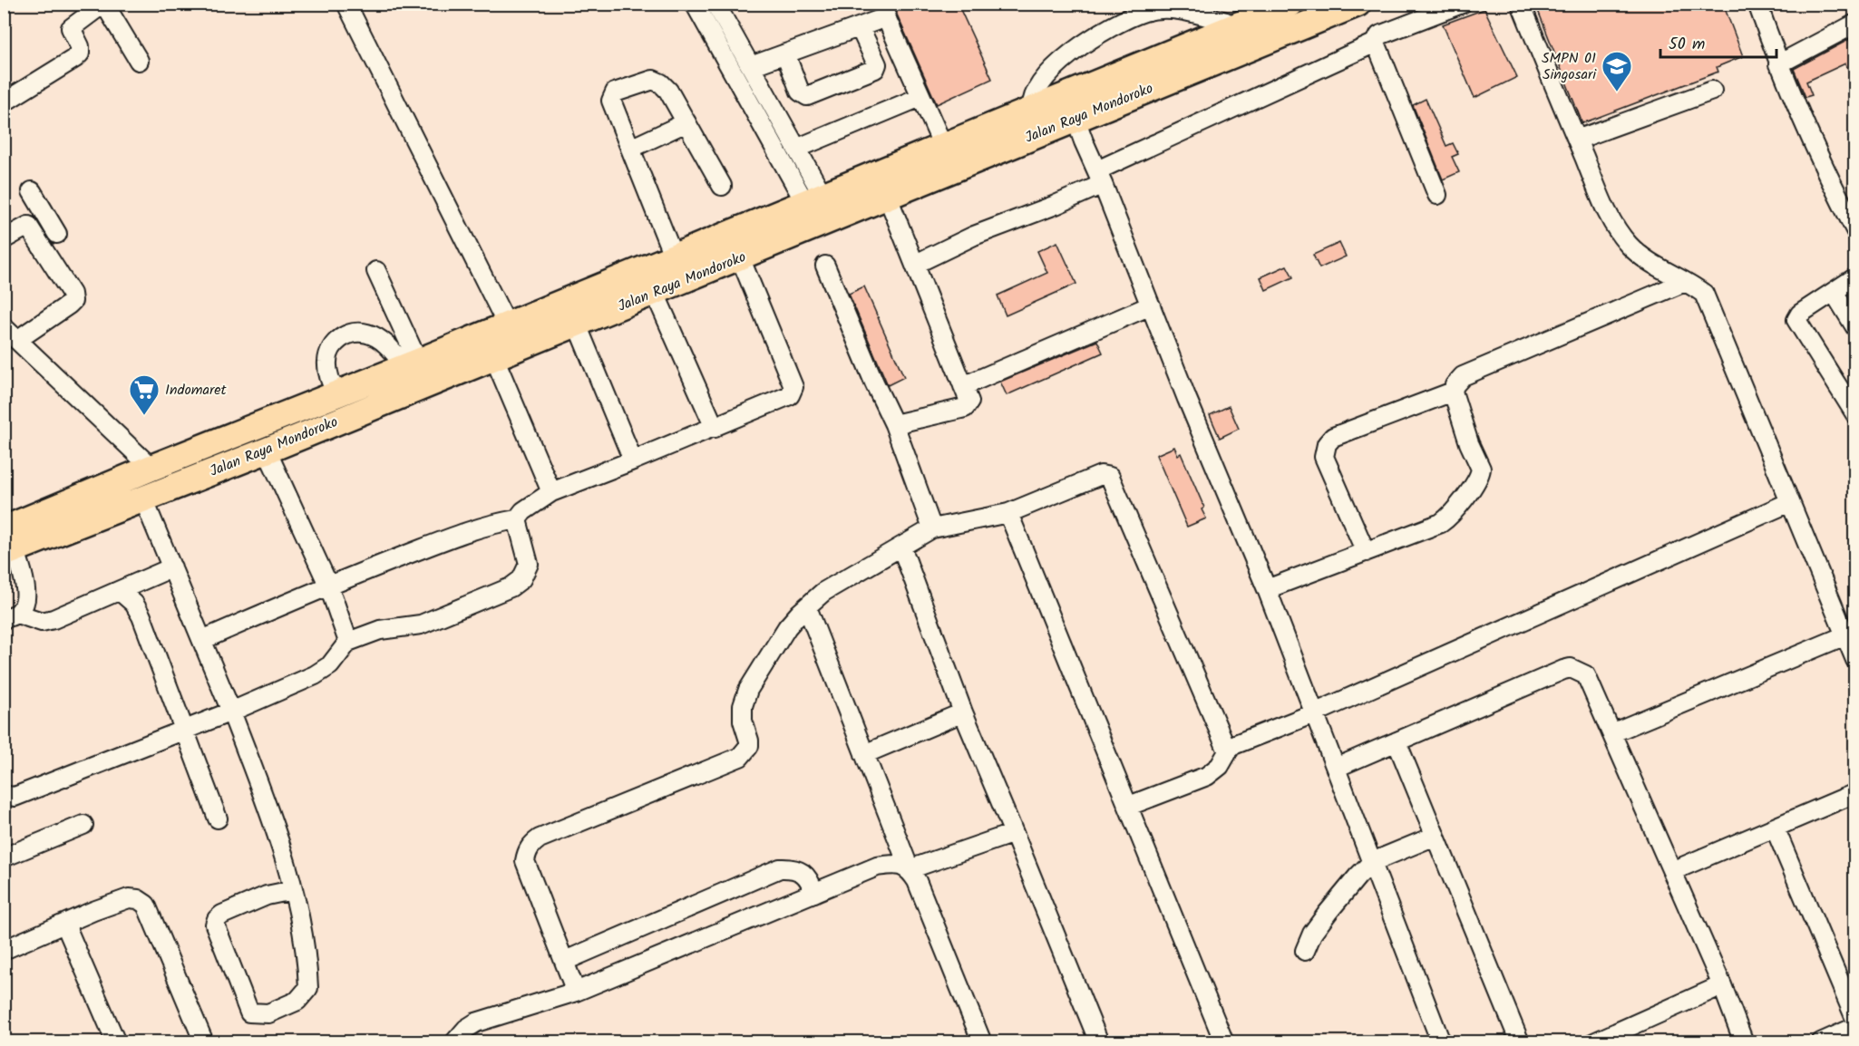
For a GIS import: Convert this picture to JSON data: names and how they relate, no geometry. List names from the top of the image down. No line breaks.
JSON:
{"streets":{"highway":["Jalan Raya Mondoroko"]},"places":{"school or university":["SMPN 01 Singosari"],"supermarket":["Indomaret"]},"scale_bar":"50 m"}
